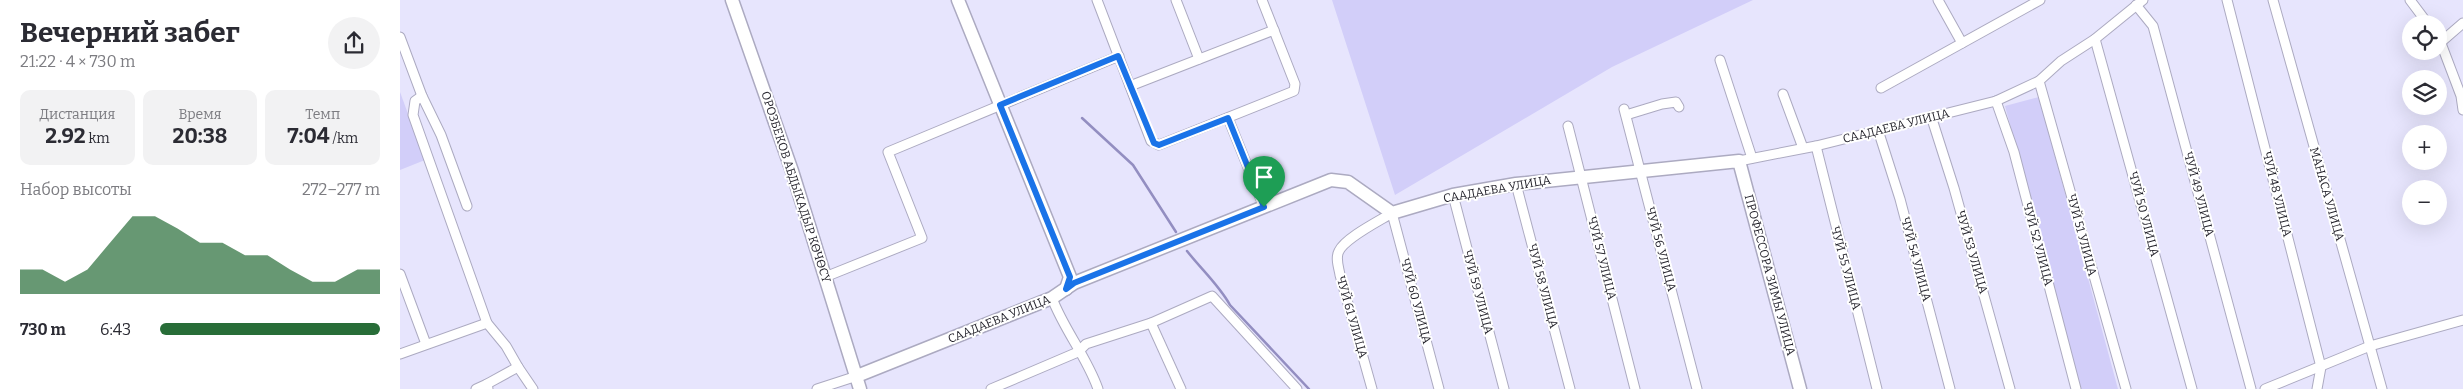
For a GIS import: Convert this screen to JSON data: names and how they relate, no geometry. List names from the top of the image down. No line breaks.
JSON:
{"streets":{"street":["СААДАЕВА УЛИЦА","ОРОЗБЕКОВ АБДЫКАДЫР КӨЧӨСҮ","ЧУЙ 49 УЛИЦА","ЧУЙ 48 УЛИЦА","МАНАСА УЛИЦА","ЧУЙ 50 УЛИЦА","ЧУЙ 51 УЛИЦА","ЧУЙ 52 УЛИЦА","ЧУЙ 56 УЛИЦА","ЧУЙ 53 УЛИЦА","ЧУЙ 57 УЛИЦА","ЧУЙ 54 УЛИЦА","ЧУЙ 55 УЛИЦА","ПРОФЕССОРА ЗИМЫ УЛИЦА","ЧУЙ 58 УЛИЦА","ЧУЙ 59 УЛИЦА","ЧУЙ 60 УЛИЦА","ЧУЙ 61 УЛИЦА"]},"crossings":[["СААДАЕВА УЛИЦА","ОРОЗБЕКОВ АБДЫКАДЫР КӨЧӨСҮ"],["СААДАЕВА УЛИЦА","ЧУЙ 49 УЛИЦА"],["СААДАЕВА УЛИЦА","ЧУЙ 50 УЛИЦА"],["СААДАЕВА УЛИЦА","ЧУЙ 51 УЛИЦА"],["СААДАЕВА УЛИЦА","ЧУЙ 52 УЛИЦА"],["СААДАЕВА УЛИЦА","ЧУЙ 56 УЛИЦА"],["СААДАЕВА УЛИЦА","ЧУЙ 53 УЛИЦА"],["СААДАЕВА УЛИЦА","ЧУЙ 57 УЛИЦА"],["СААДАЕВА УЛИЦА","ЧУЙ 54 УЛИЦА"],["СААДАЕВА УЛИЦА","ЧУЙ 55 УЛИЦА"],["СААДАЕВА УЛИЦА","ПРОФЕССОРА ЗИМЫ УЛИЦА"],["СААДАЕВА УЛИЦА","ЧУЙ 58 УЛИЦА"],["СААДАЕВА УЛИЦА","ЧУЙ 59 УЛИЦА"],["СААДАЕВА УЛИЦА","ЧУЙ 60 УЛИЦА"],["СААДАЕВА УЛИЦА","ЧУЙ 61 УЛИЦА"],["ЧУЙ 60 УЛИЦА","ЧУЙ 61 УЛИЦА"]],"page":{"heading":["Вечерний забег","21:22 · 4 × 730 m"],"map_buttons":["+","−"],"stats":[["Дистанция","2.92 km"],["Время","20:38"],["Темп","7:04 /km"]],"chart":["Набор высоты","272–277 m"],"list":[{"name":"730 m","note":"6:43"}]}}
